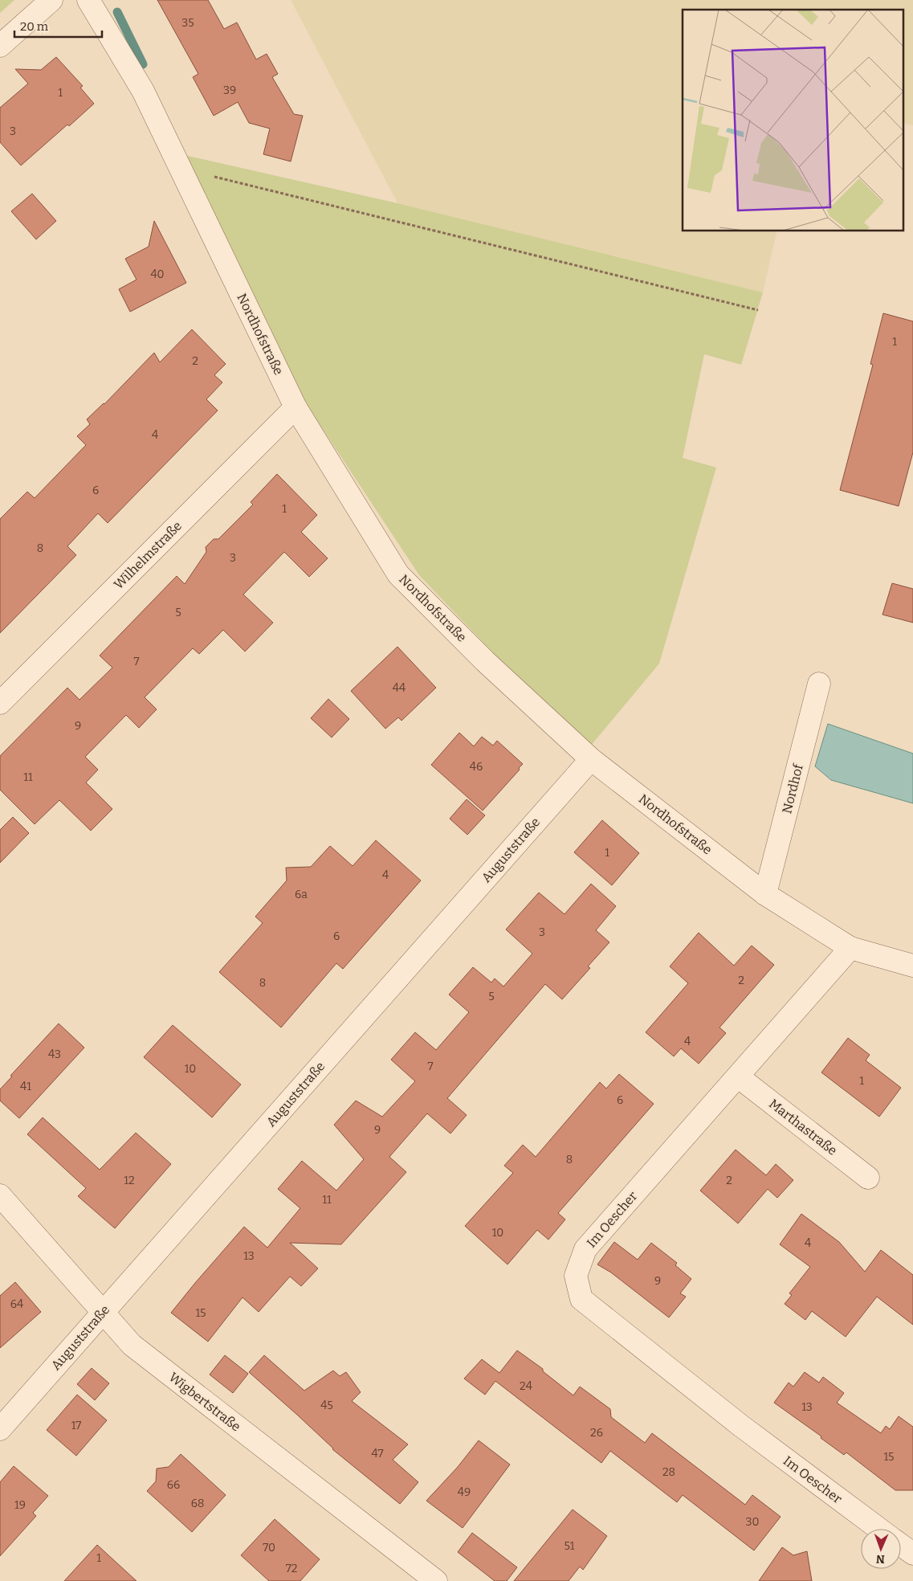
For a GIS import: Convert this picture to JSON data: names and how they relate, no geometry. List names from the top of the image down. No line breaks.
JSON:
{"streets":{"street":["Nordhofstraße","Wilhelmstraße","Nordhof","Auguststraße","Marthastraße","Im Oescher","Wigbertstraße"]},"crossings":[["Nordhofstraße","Wilhelmstraße"],["Nordhofstraße","Nordhof"],["Nordhofstraße","Auguststraße"],["Nordhofstraße","Im Oescher"],["Auguststraße","Wigbertstraße"],["Marthastraße","Im Oescher"]],"house_numbers":["35","39","1","3","40","1","2","4","6","1","8","3","5","7","44","9","46","11","1","4","6a","3","6","2","8","5","4","43","7","10","1","41","6","9","8","12","2","11","10","4","13","9","64","15","24","45","13","17","26","47","15","28","66","49","68","19","30","51","70","1","72"],"scale_bar":"20 m","north":"bottom"}
